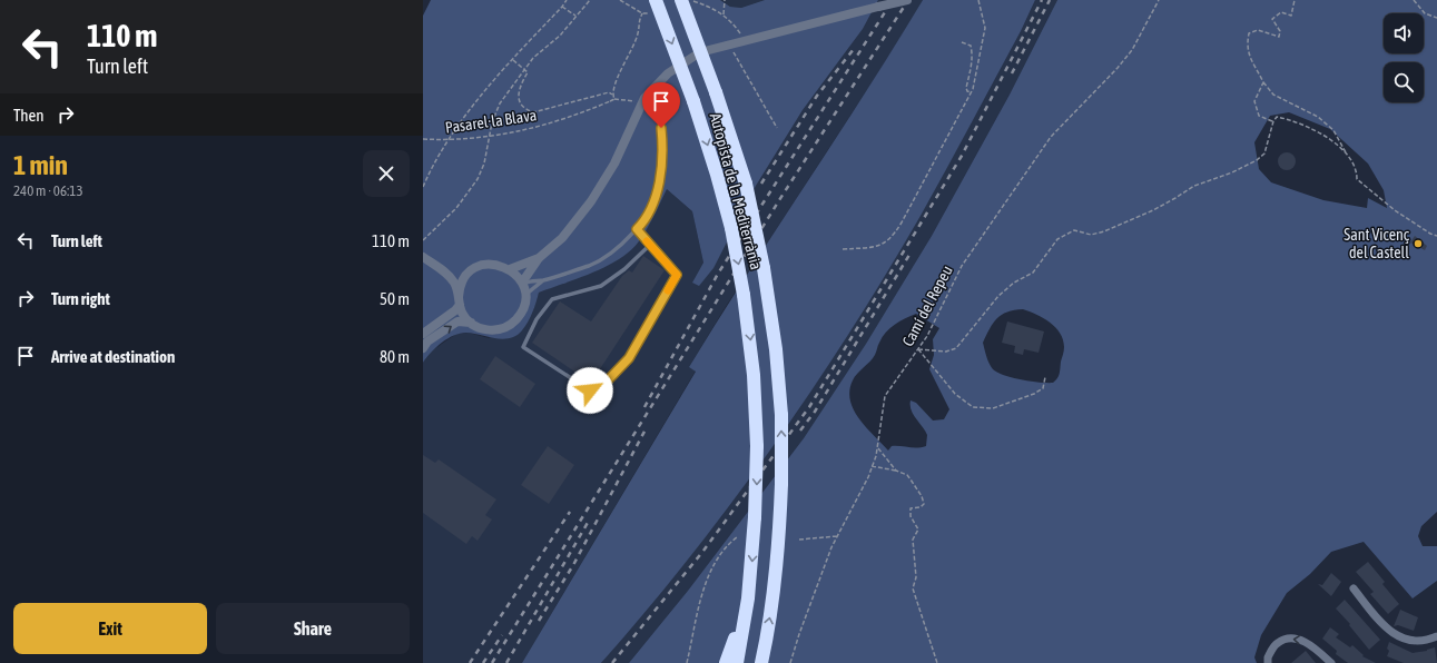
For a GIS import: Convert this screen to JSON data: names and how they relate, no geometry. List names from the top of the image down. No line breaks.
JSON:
{"streets":{"highway":["Autopista de la Mediterrània"],"path":["Pasarel·la Blava","Camí del Repeu"]},"places":["Sant Vicenç del Castell"],"page":{"turn":["110 m","Turn left"],"then":"Then","heading":["1 min","240 m · 06:13"],"list":[{"name":"Turn left","value":"110 m"},{"name":"Turn right","value":"50 m"},{"name":"Arrive at destination","value":"80 m"}],"buttons":["Exit","Share"]}}
